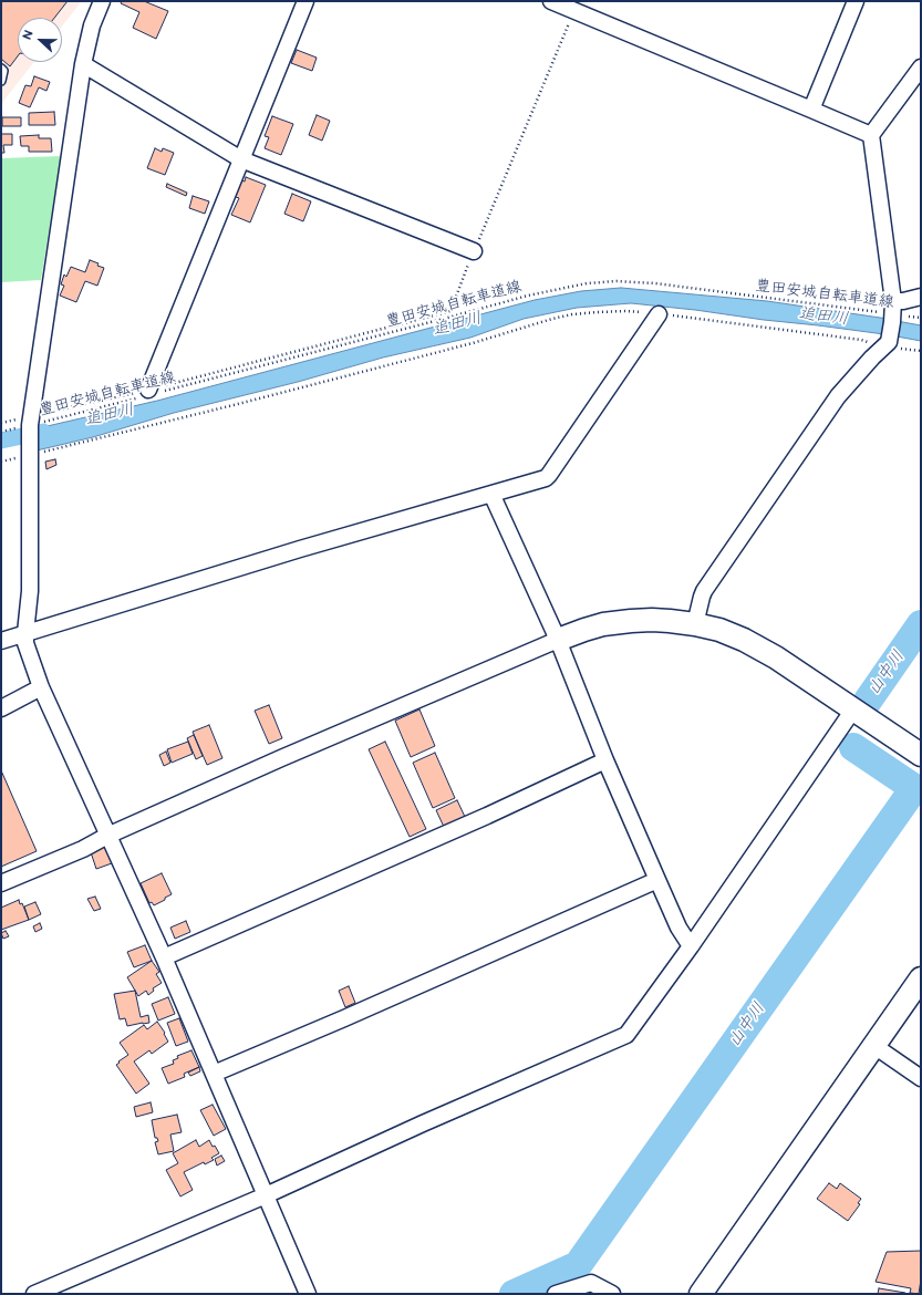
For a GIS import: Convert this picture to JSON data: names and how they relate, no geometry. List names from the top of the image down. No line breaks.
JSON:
{"streets":{"path":["豊田安城自転車道線"]},"water":["追田川","山中川"],"north":"left"}
